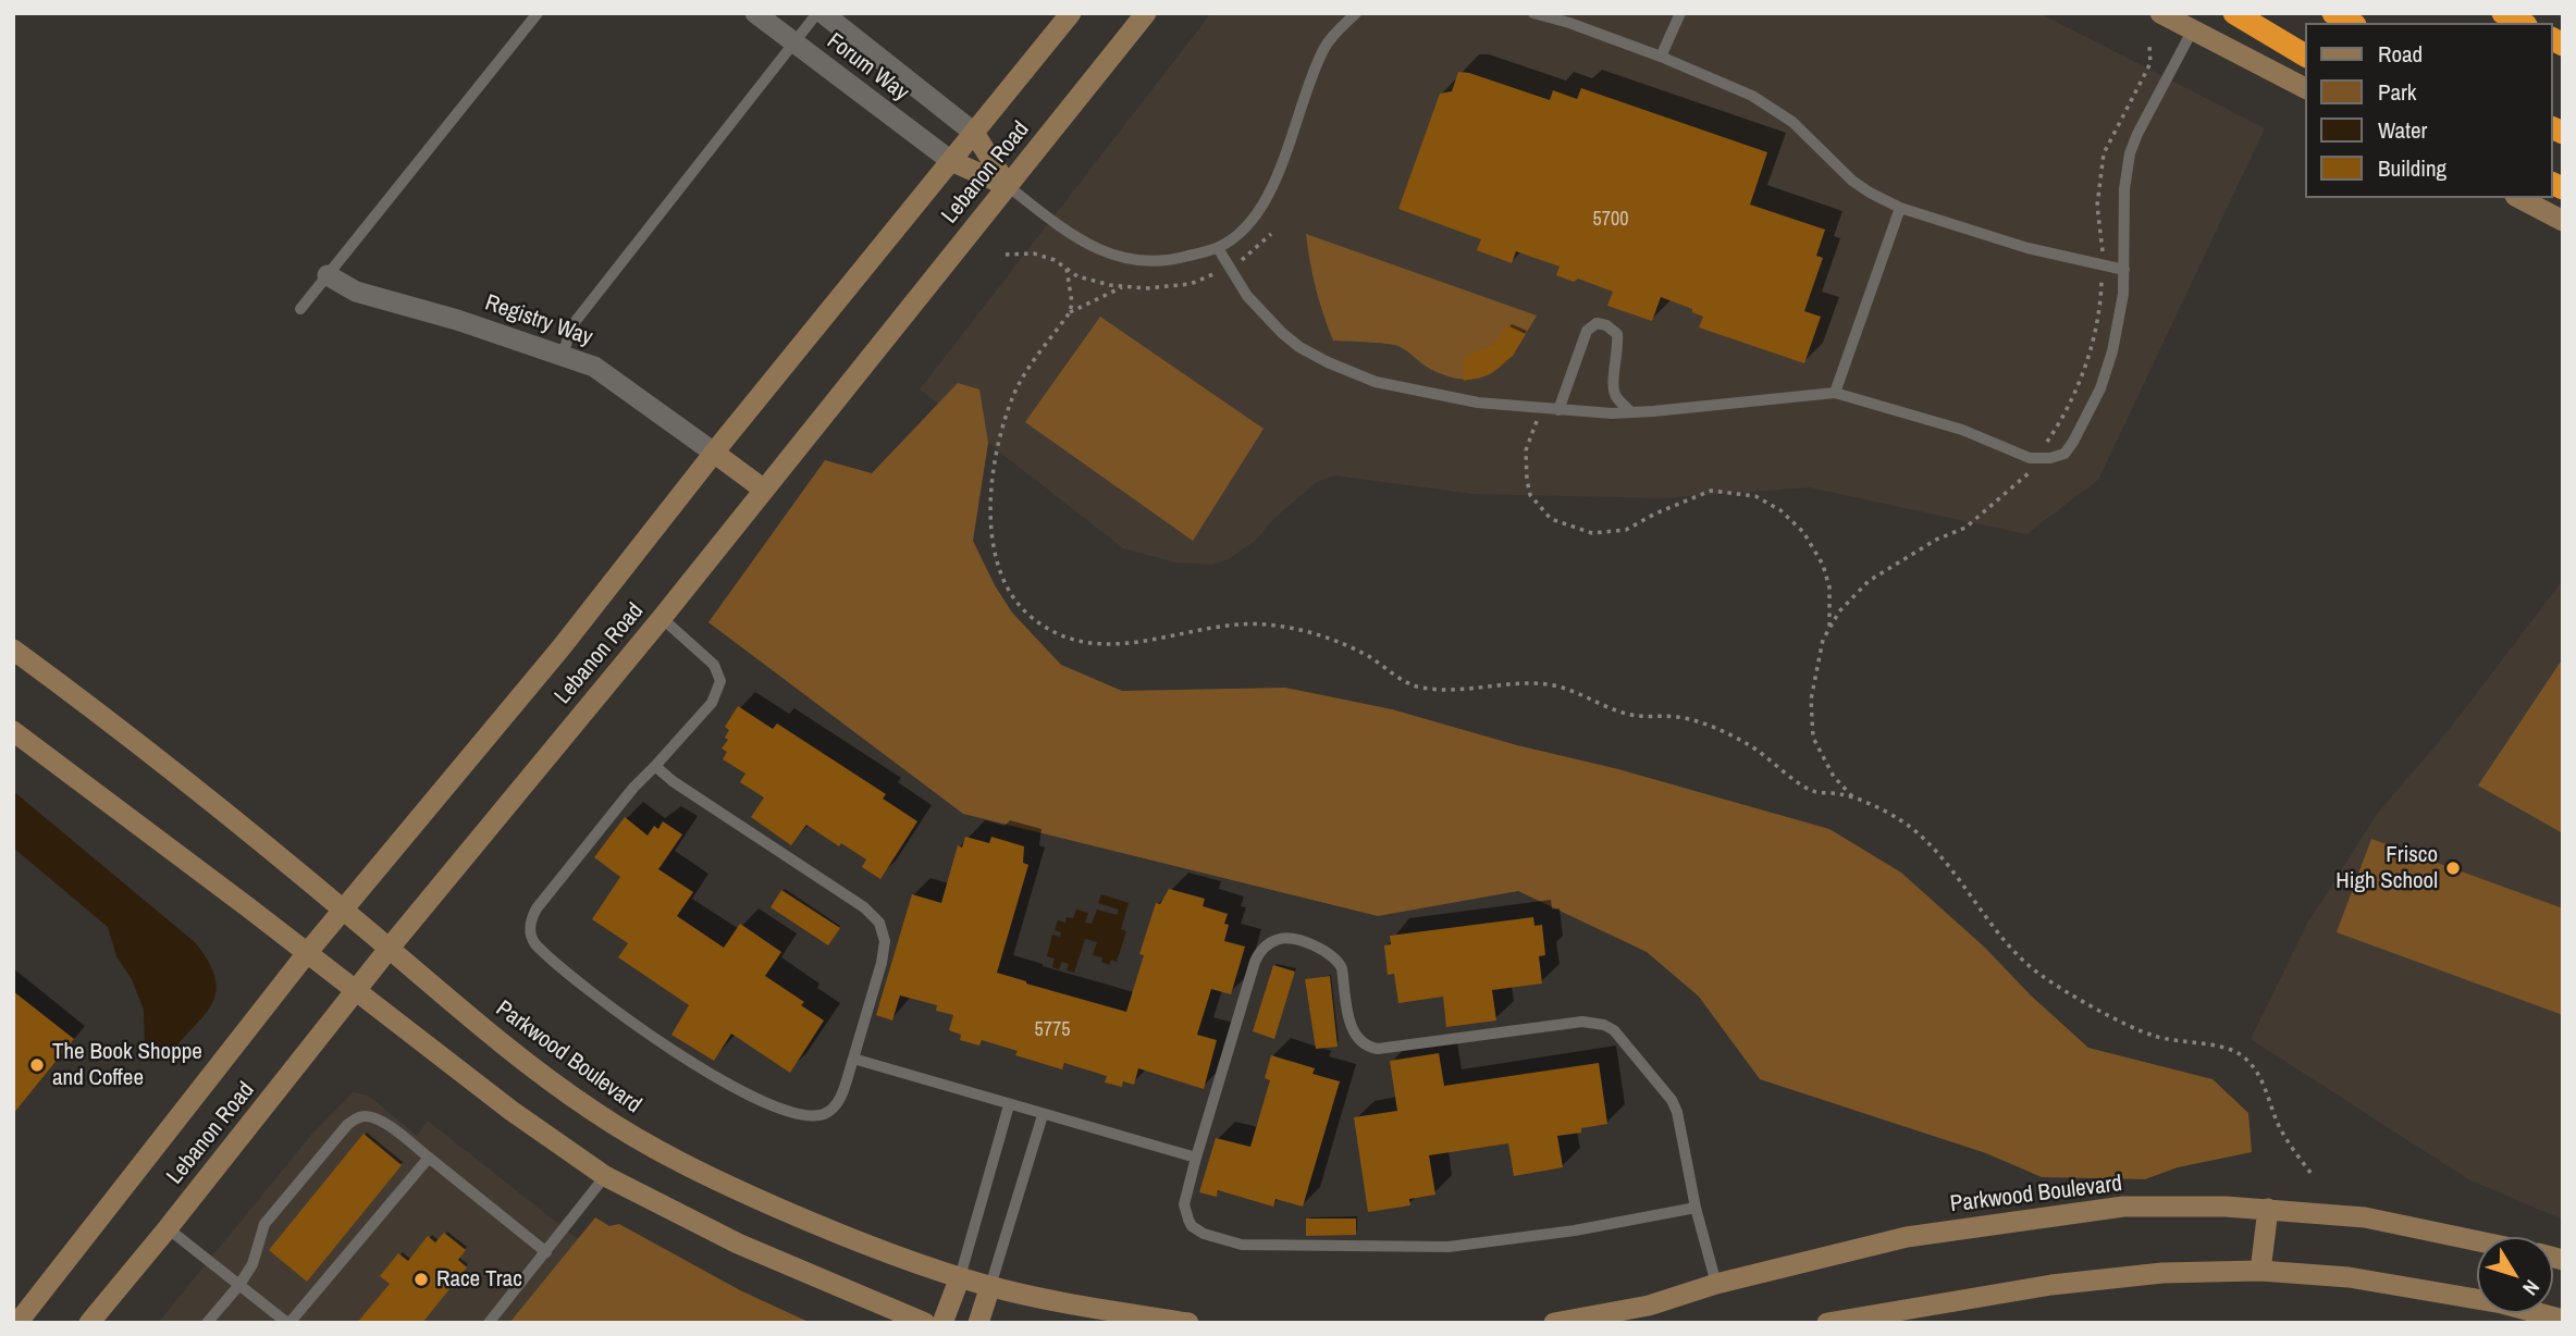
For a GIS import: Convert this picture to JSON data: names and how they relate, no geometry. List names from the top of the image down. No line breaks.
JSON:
{"streets":{"main road":["Lebanon Road","Parkwood Boulevard"],"street":["Forum Way","Registry Way"]},"crossings":[["Forum Way","Lebanon Road"],["Lebanon Road","Registry Way"],["Lebanon Road","Parkwood Boulevard"]],"places":["Frisco High School","The Book Shoppe and Coffee","Race Trac"],"house_numbers":["5700","5775"],"legend":["Road","Park","Water","Building"],"north":"bottom right"}
